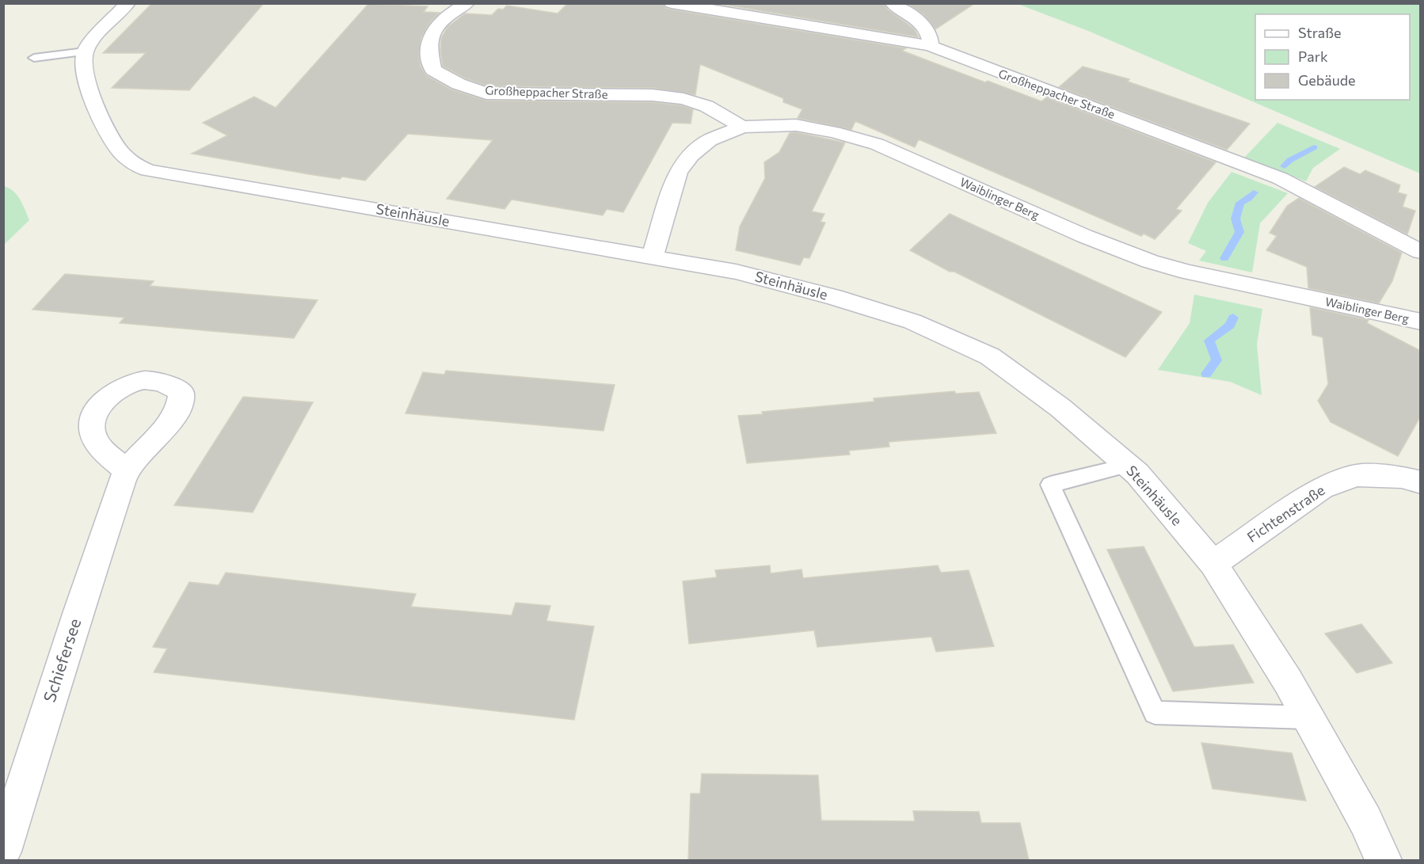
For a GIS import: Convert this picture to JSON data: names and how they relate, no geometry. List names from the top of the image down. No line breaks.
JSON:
{"streets":{"street":["Großheppacher Straße","Waiblinger Berg","Steinhäusle","Fichtenstraße","Schiefersee"]},"crossings":[["Großheppacher Straße","Waiblinger Berg"],["Waiblinger Berg","Steinhäusle"],["Steinhäusle","Fichtenstraße"]],"legend":["Straße","Park","Gebäude"]}
